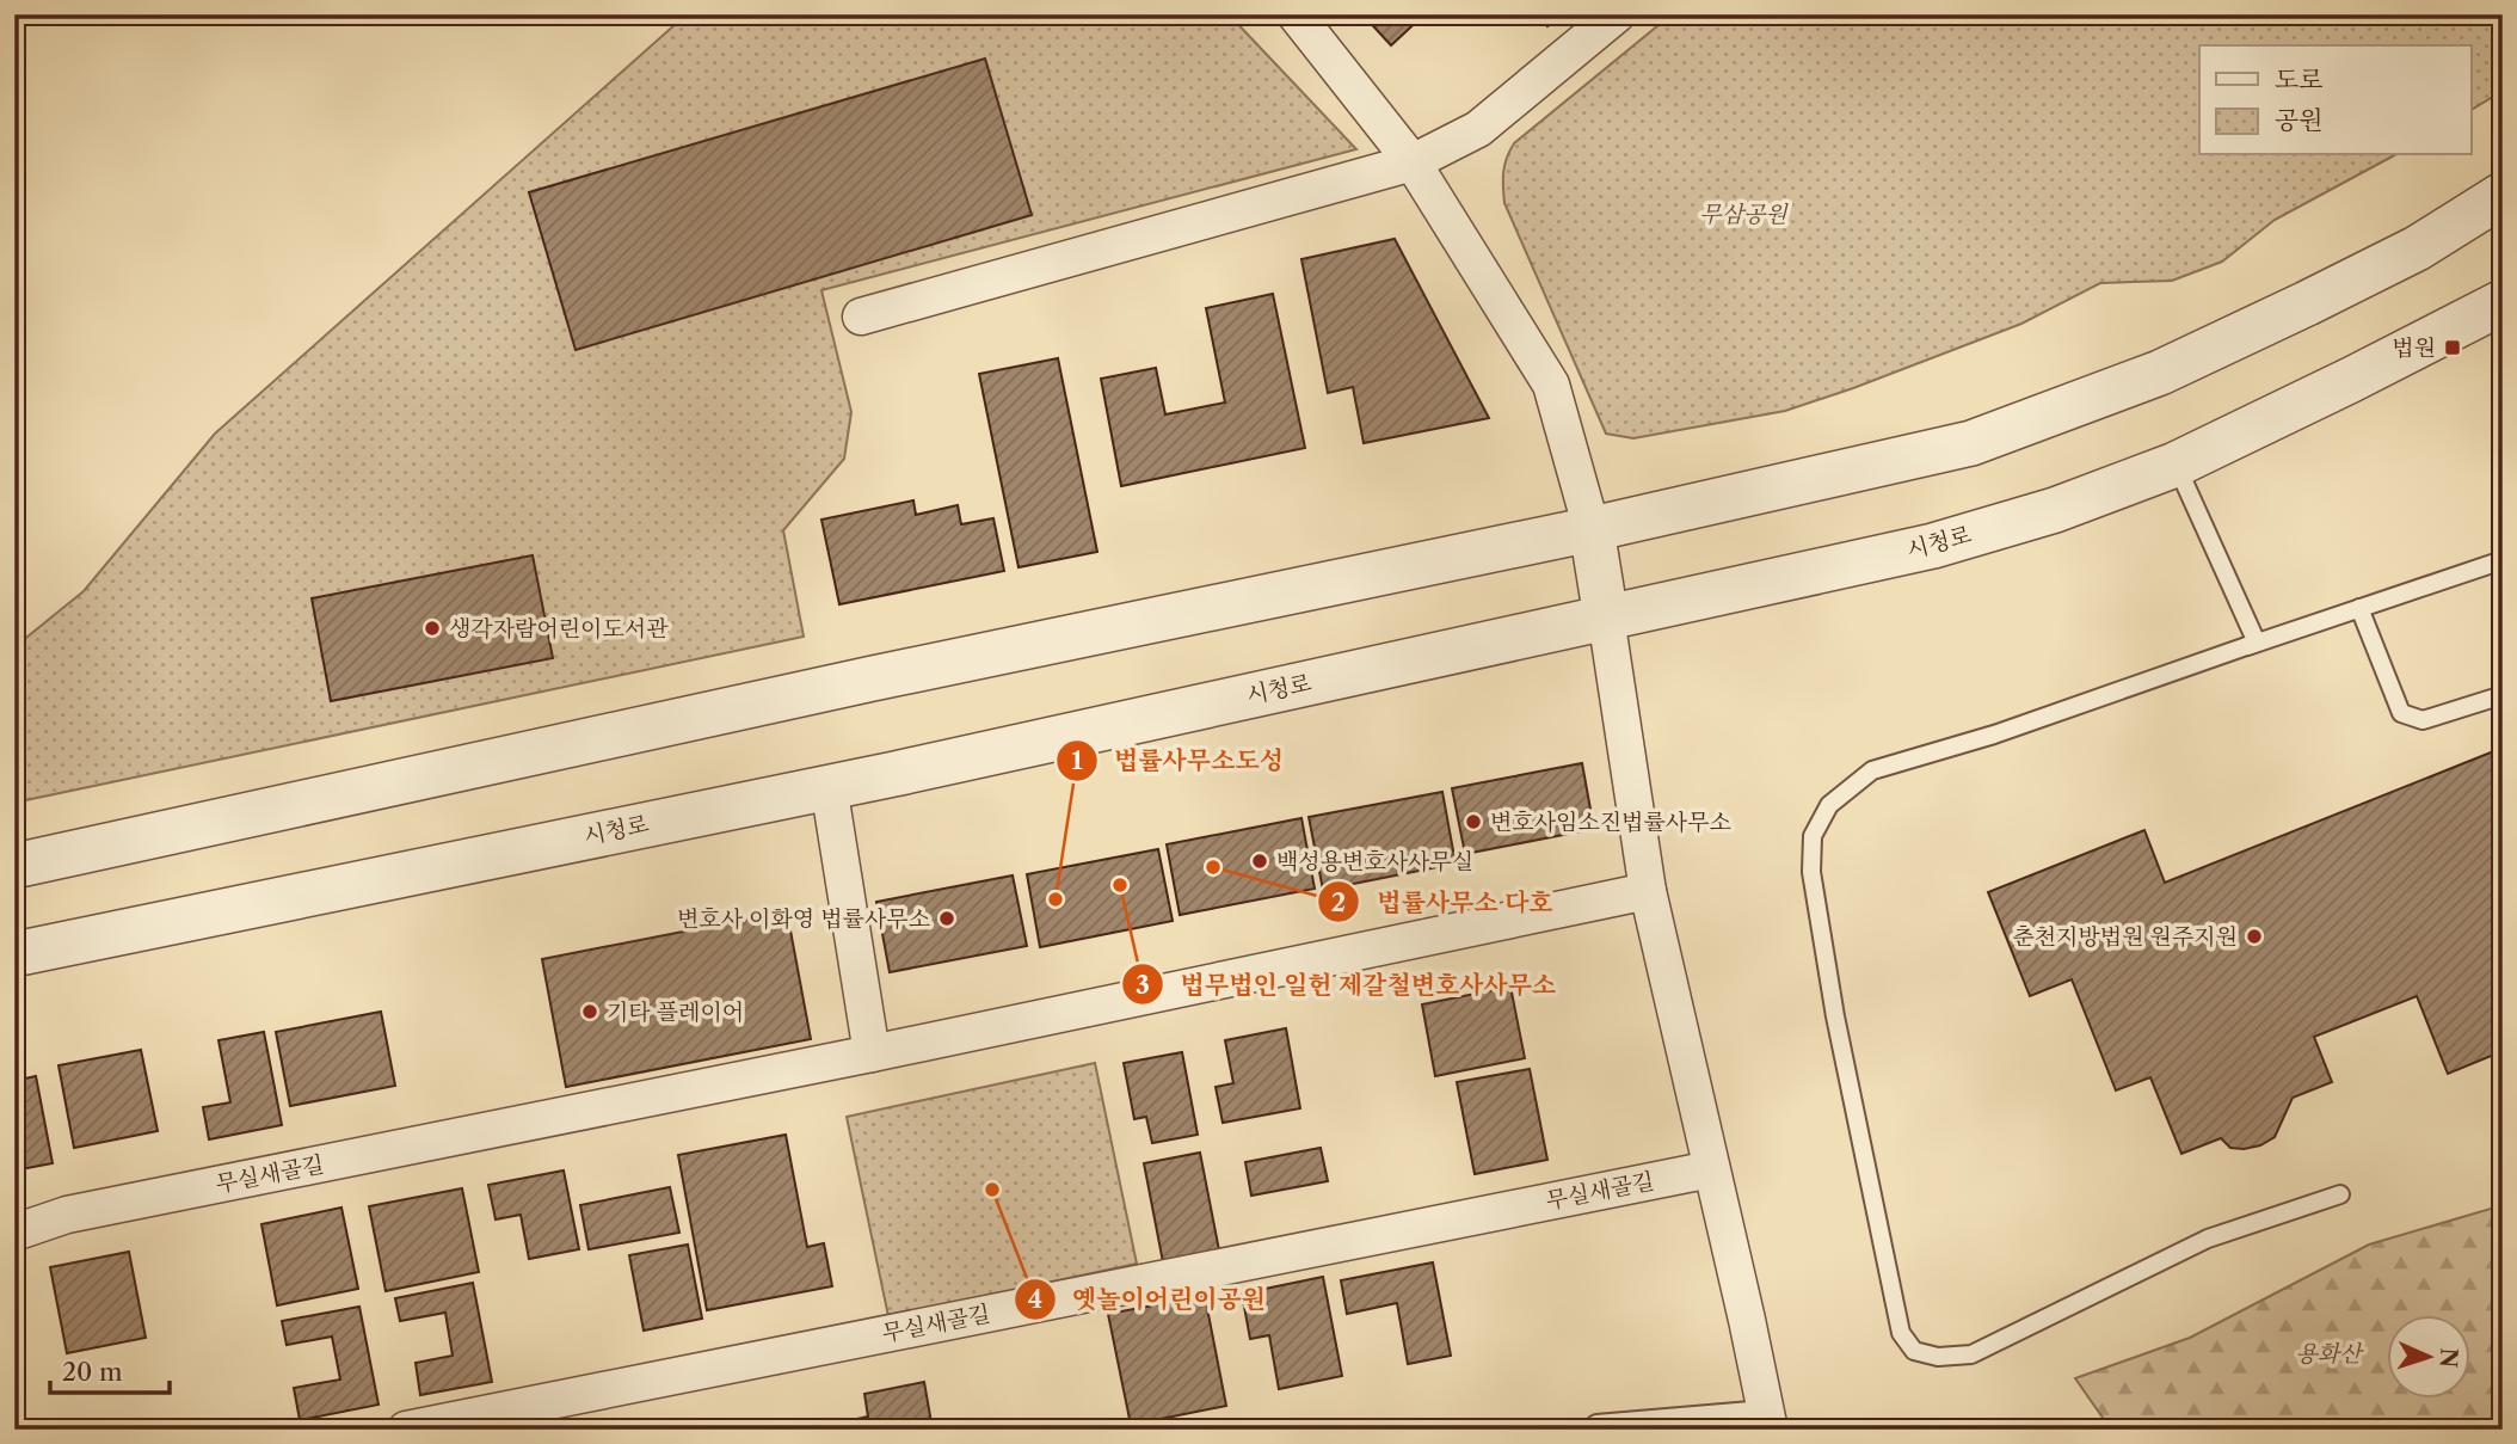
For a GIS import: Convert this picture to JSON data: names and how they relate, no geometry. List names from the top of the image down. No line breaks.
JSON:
{"streets":{"street":["시청로","무실새골길"]},"parks":["무삼공원","용화산"],"places":{"transit":["법원"],"other":["생각자람어린이도서관","변호사임소진법률사무소","백성용변호사사무실","법률사무소 다호","법무법인 일헌 제갈철변호사사무소","법률사무소도성","변호사 이화영 법률사무소","춘천지방법원 원주지원","기타 플레이어","옛놀이어린이공원"]},"legend":["도로","공원"],"scale_bar":"20 m","north":"right"}
